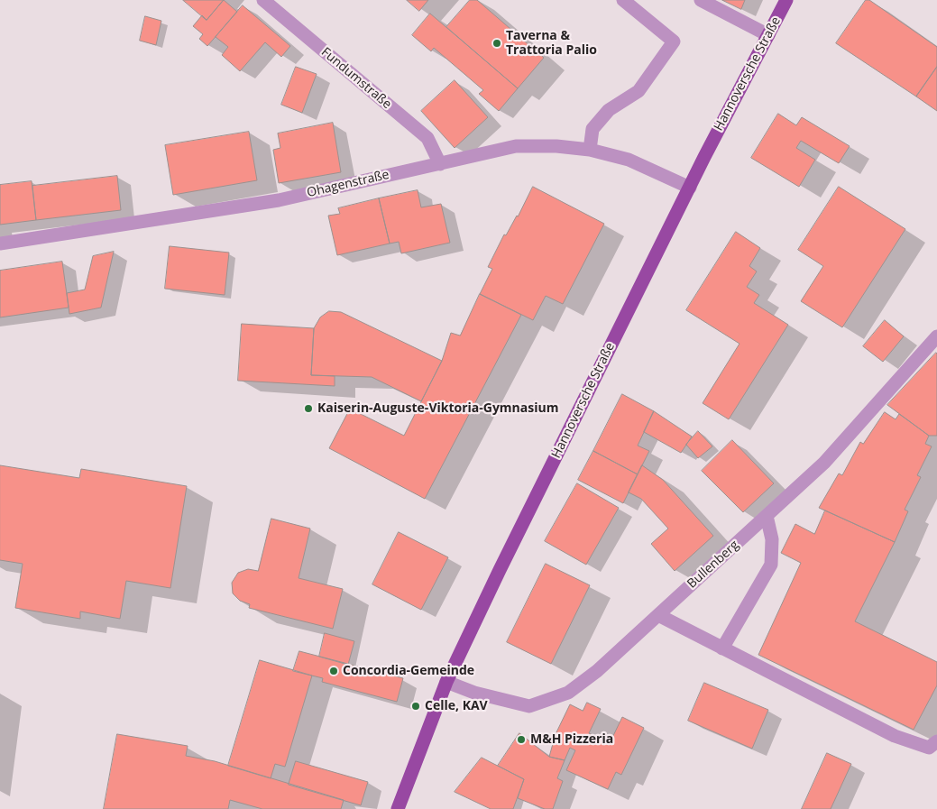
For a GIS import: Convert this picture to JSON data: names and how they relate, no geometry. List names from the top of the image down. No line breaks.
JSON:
{"streets":{"main road":["Hannoversche Straße"],"street":["Fundumstraße","Ohagenstraße","Bullenberg"]},"crossings":[["Hannoversche Straße","Ohagenstraße"],["Hannoversche Straße","Bullenberg"],["Fundumstraße","Ohagenstraße"]],"places":["Taverna & Trattoria Palio","Kaiserin-Auguste-Viktoria-Gymnasium","Concordia-Gemeinde","Celle, KAV","M&H Pizzeria"]}
